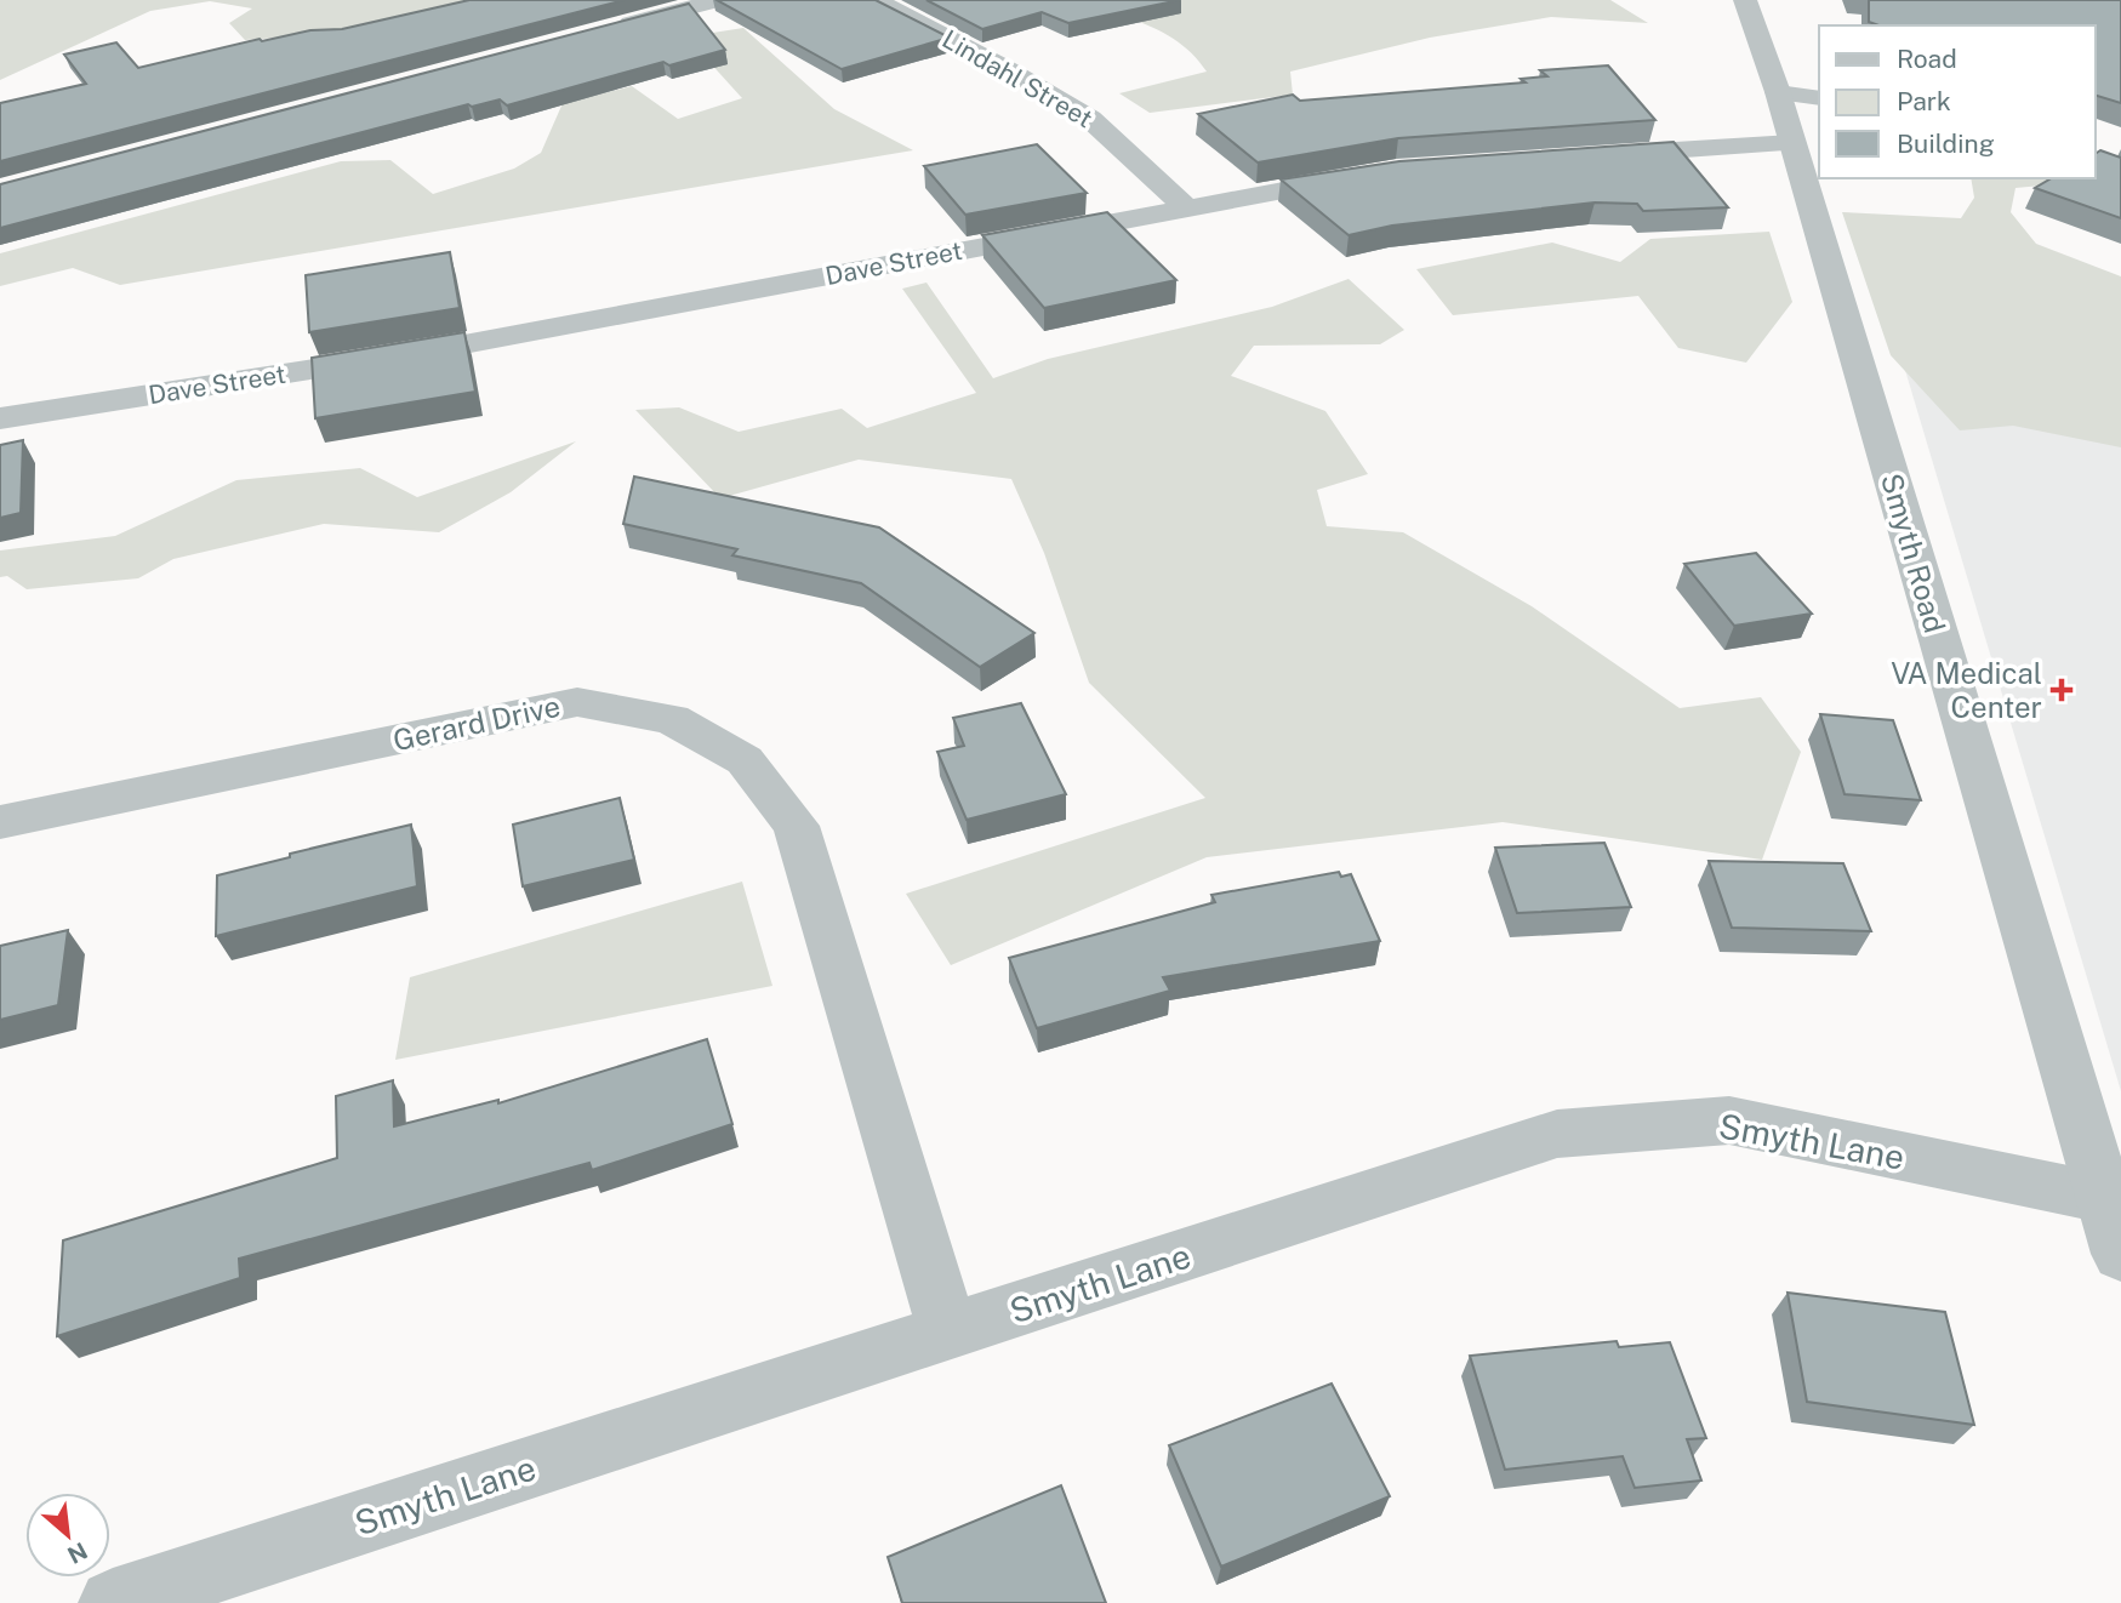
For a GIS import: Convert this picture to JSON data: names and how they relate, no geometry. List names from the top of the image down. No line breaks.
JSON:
{"streets":{"street":["Lindahl Street","Dave Street","Smyth Road","Gerard Drive","Smyth Lane"]},"crossings":[["Lindahl Street","Dave Street"],["Smyth Road","Smyth Lane"],["Gerard Drive","Smyth Lane"]],"places":{"health":["VA Medical Center"]},"legend":["Road","Park","Building"],"north":"bottom right"}
